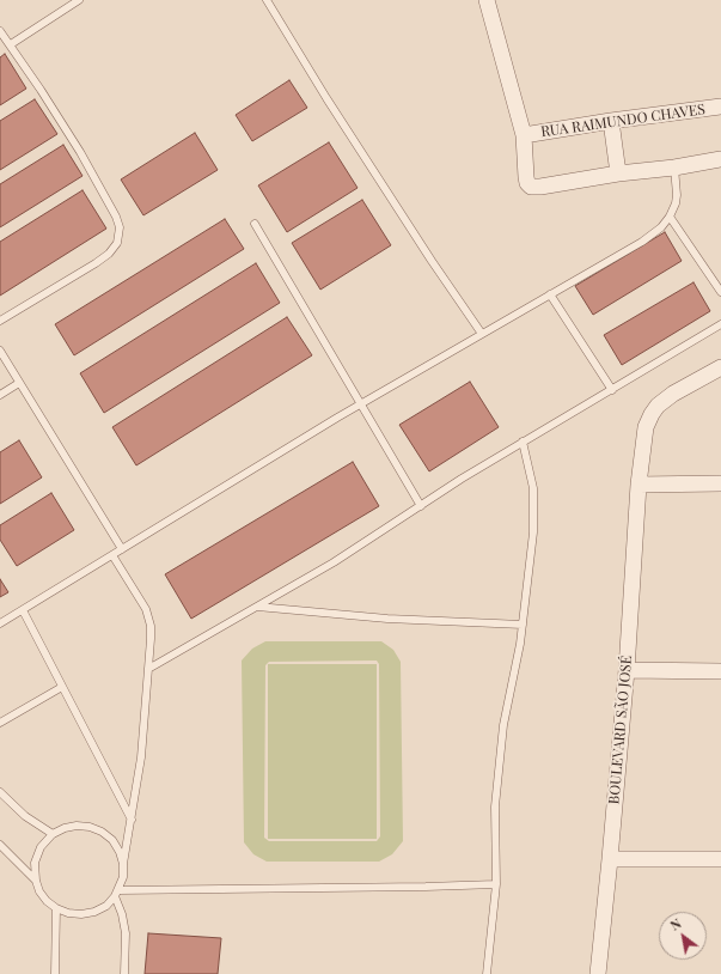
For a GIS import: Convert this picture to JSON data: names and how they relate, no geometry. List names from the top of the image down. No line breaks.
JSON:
{"streets":{"street":["RUA RAIMUNDO CHAVES","BOULEVARD SÃO JOSÉ"]},"north":"top left"}
